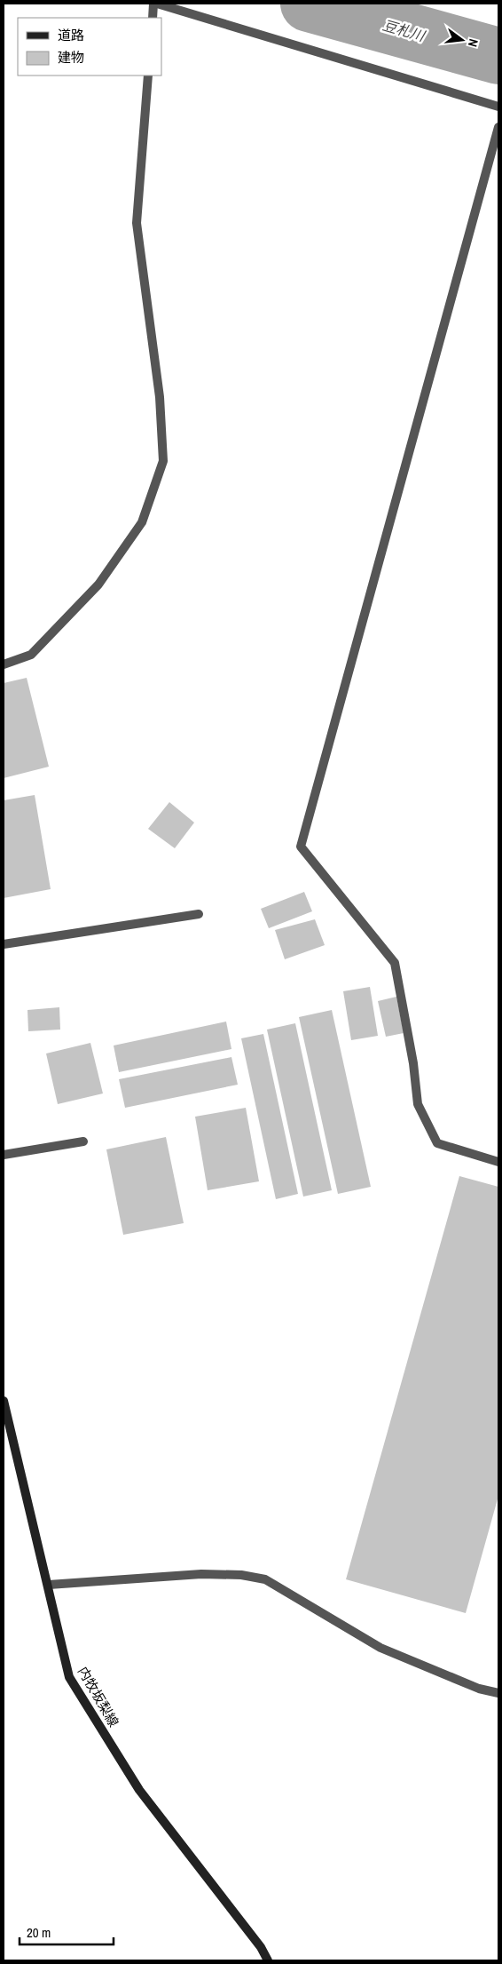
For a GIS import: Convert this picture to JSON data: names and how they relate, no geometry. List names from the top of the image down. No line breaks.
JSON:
{"streets":{"main road":["内牧坂梨線"]},"water":["豆札川"],"legend":["道路","建物"],"scale_bar":"20 m","north":"right"}
